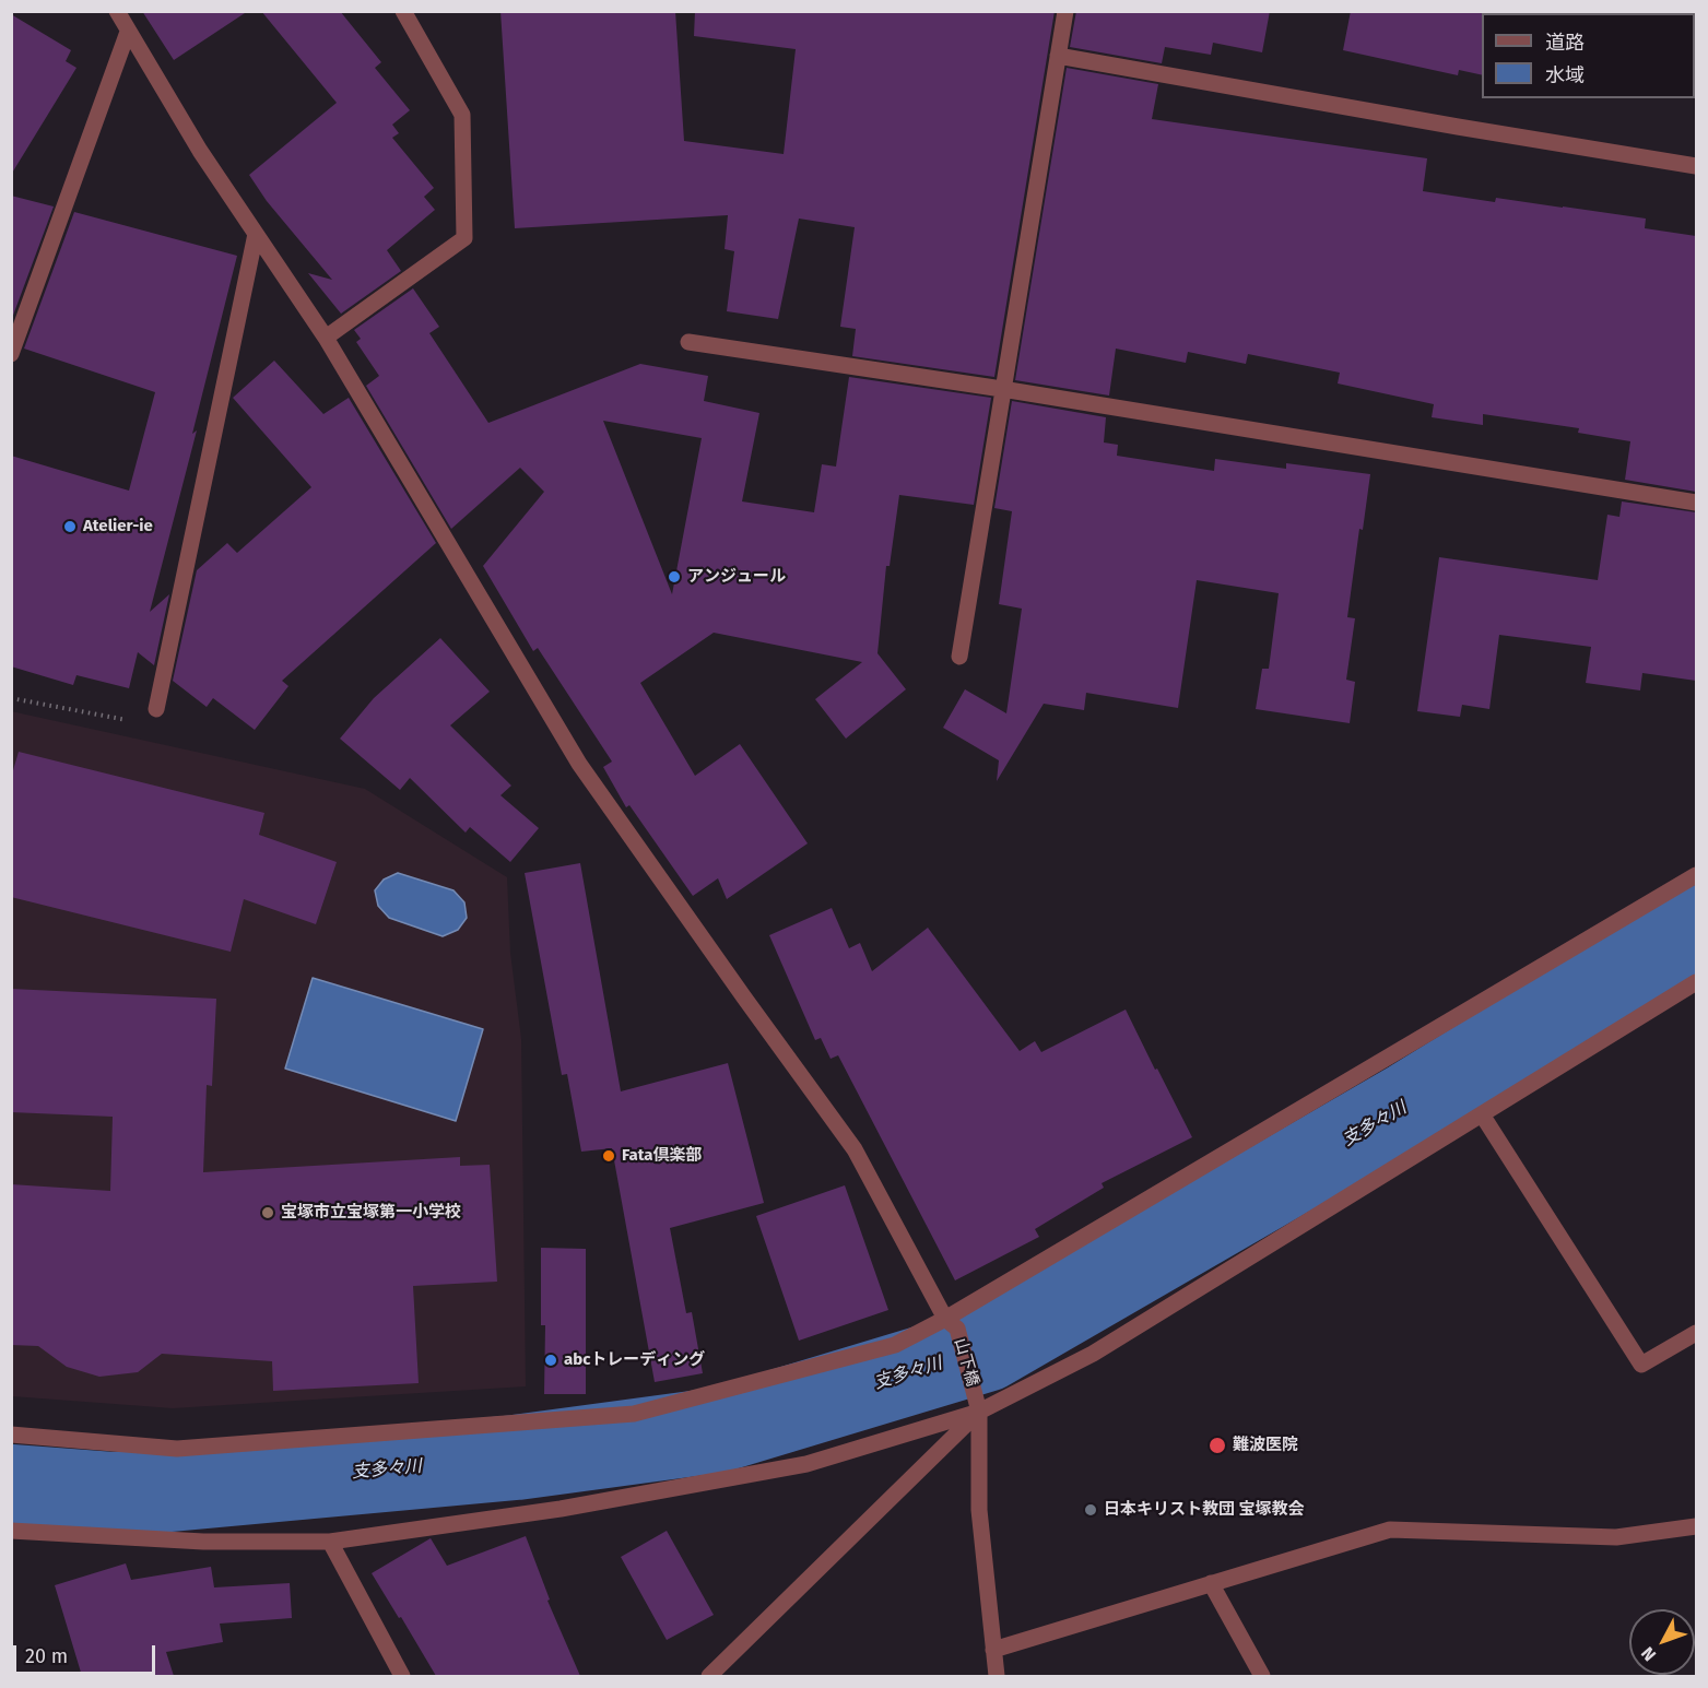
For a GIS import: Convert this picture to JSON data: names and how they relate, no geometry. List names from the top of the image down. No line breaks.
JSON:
{"streets":{"street":["山下橋"]},"water":["支多々川"],"places":["Atelier-ie","アンジュール","Fata倶楽部","宝塚市立宝塚第一小学校","abcトレーディング","難波医院","日本キリスト教団 宝塚教会"],"legend":["道路","水域"],"scale_bar":"20 m","north":"bottom left"}
